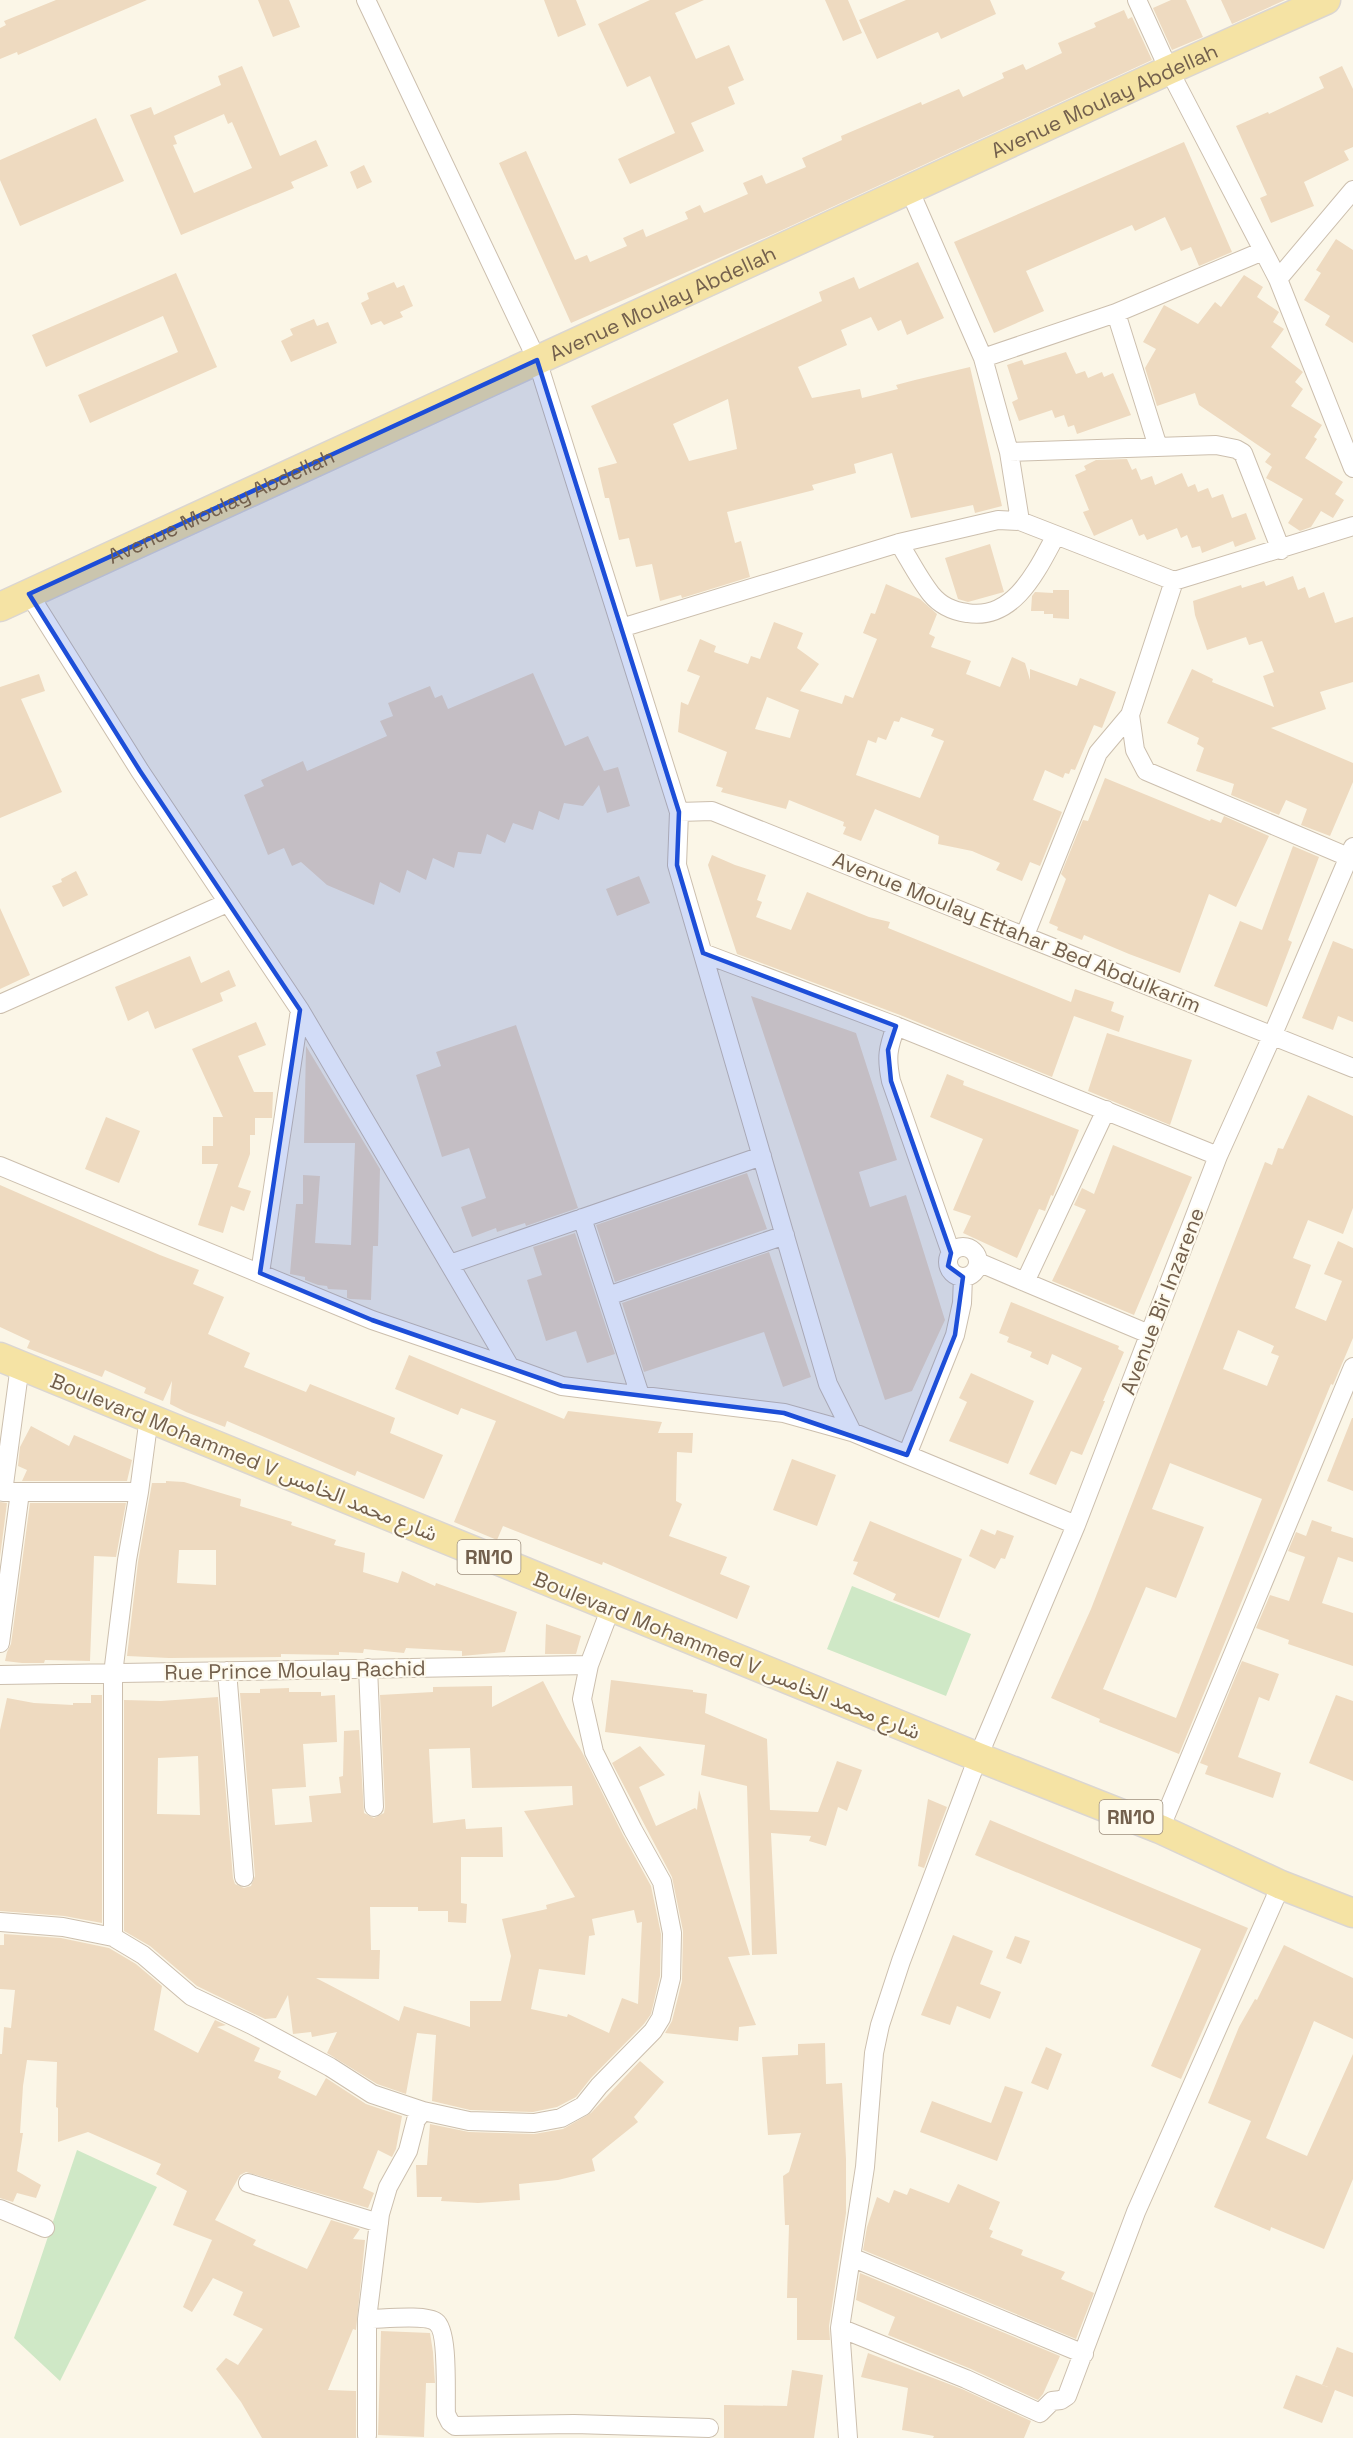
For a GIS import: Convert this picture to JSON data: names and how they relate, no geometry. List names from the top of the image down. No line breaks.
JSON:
{"streets":{"main road":["Avenue Moulay Abdellah","Boulevard Mohammed V شارع محمد الخامس","RN10"],"street":["Avenue Moulay Ettahar Bed Abdulkarim","Avenue Bir Inzarene","Rue Prince Moulay Rachid"]},"crossings":[["Avenue Moulay Ettahar Bed Abdulkarim","Avenue Bir Inzarene"],["Avenue Bir Inzarene","Boulevard Mohammed V شارع محمد الخامس"]]}
